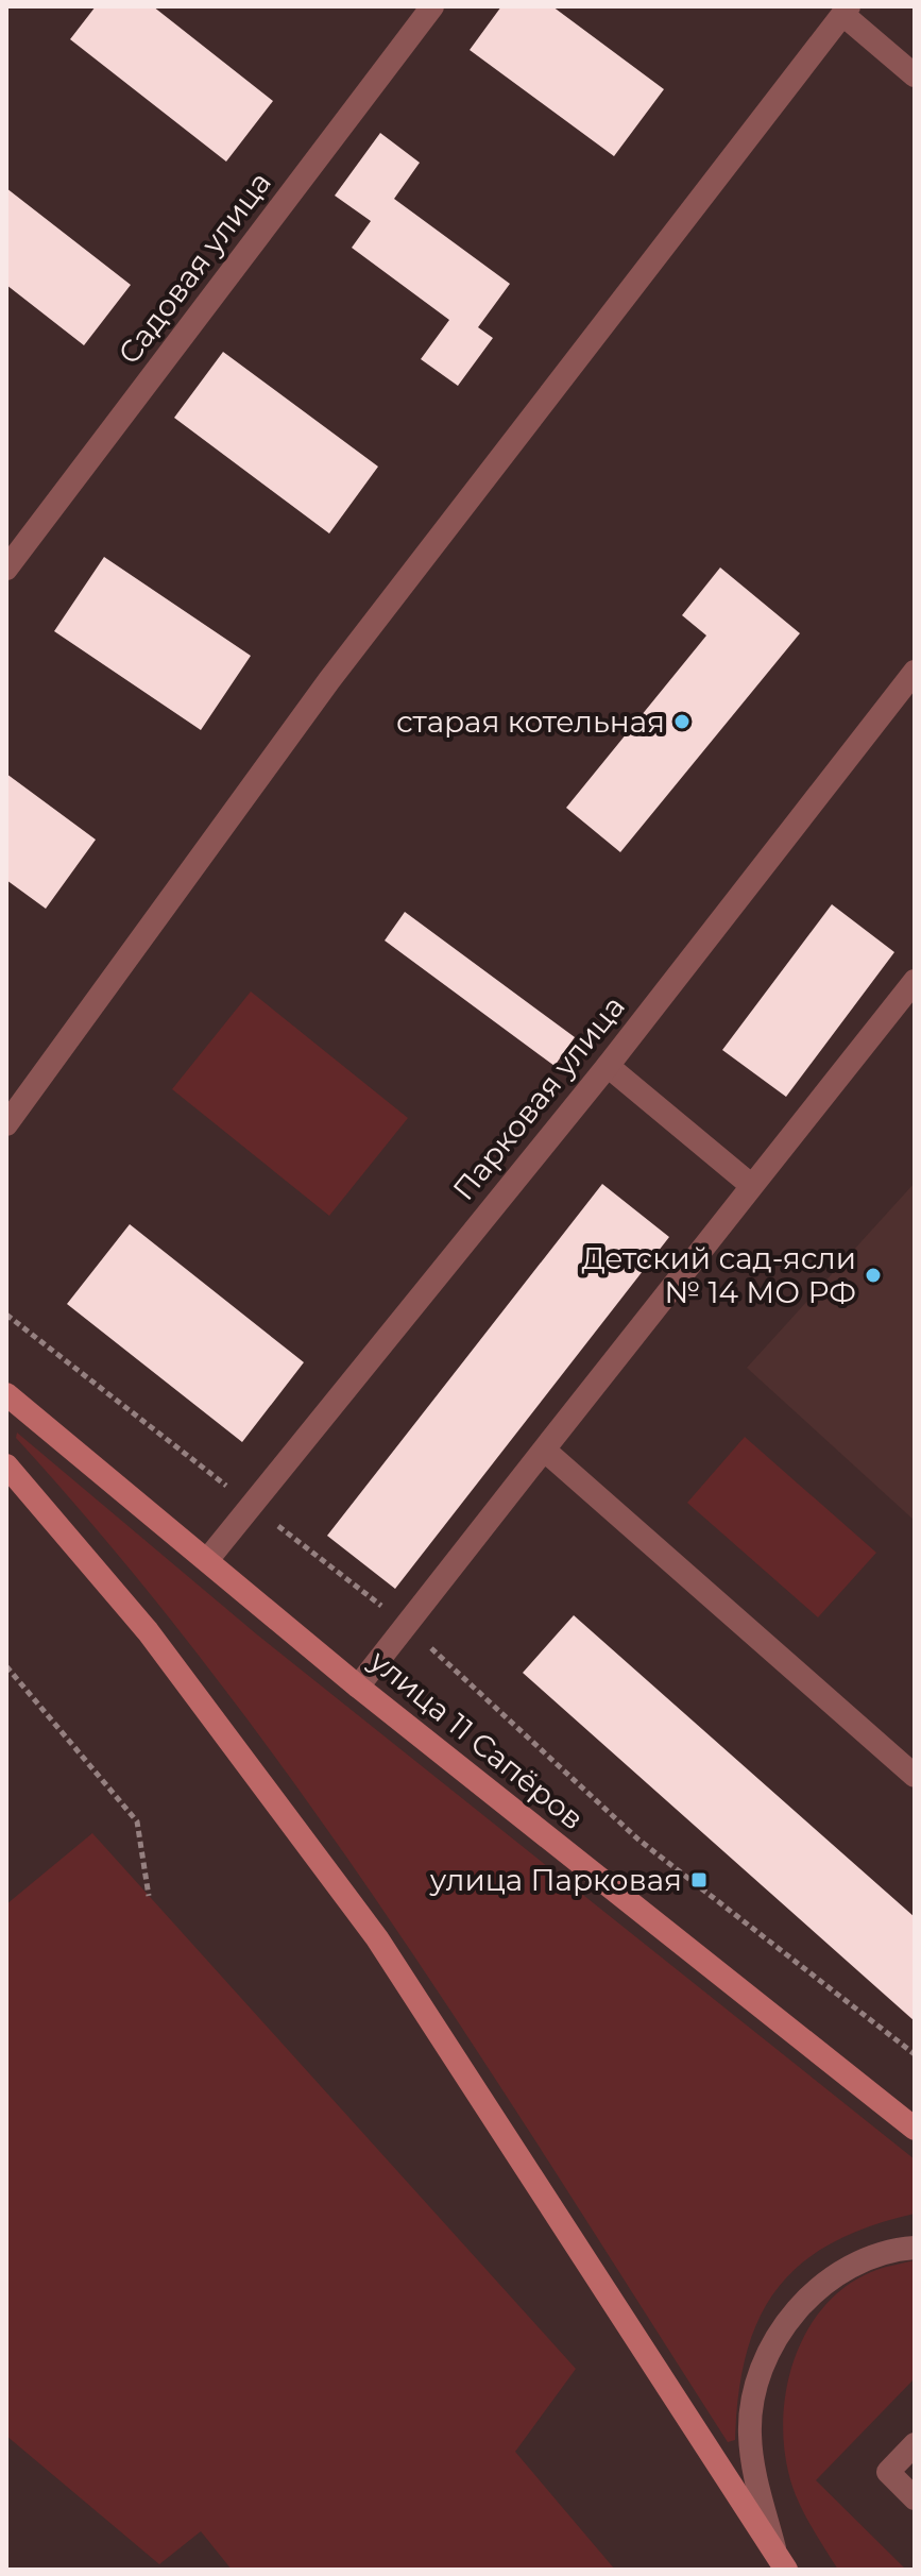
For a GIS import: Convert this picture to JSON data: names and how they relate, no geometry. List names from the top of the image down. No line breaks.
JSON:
{"streets":{"main road":["улица 11 Сапёров"],"street":["Садовая улица","Парковая улица"]},"crossings":[["Парковая улица","улица 11 Сапёров"]],"places":{"other":["старая котельная","Детский сад-ясли № 14 МО РФ"],"transit":["улица Парковая"]}}
